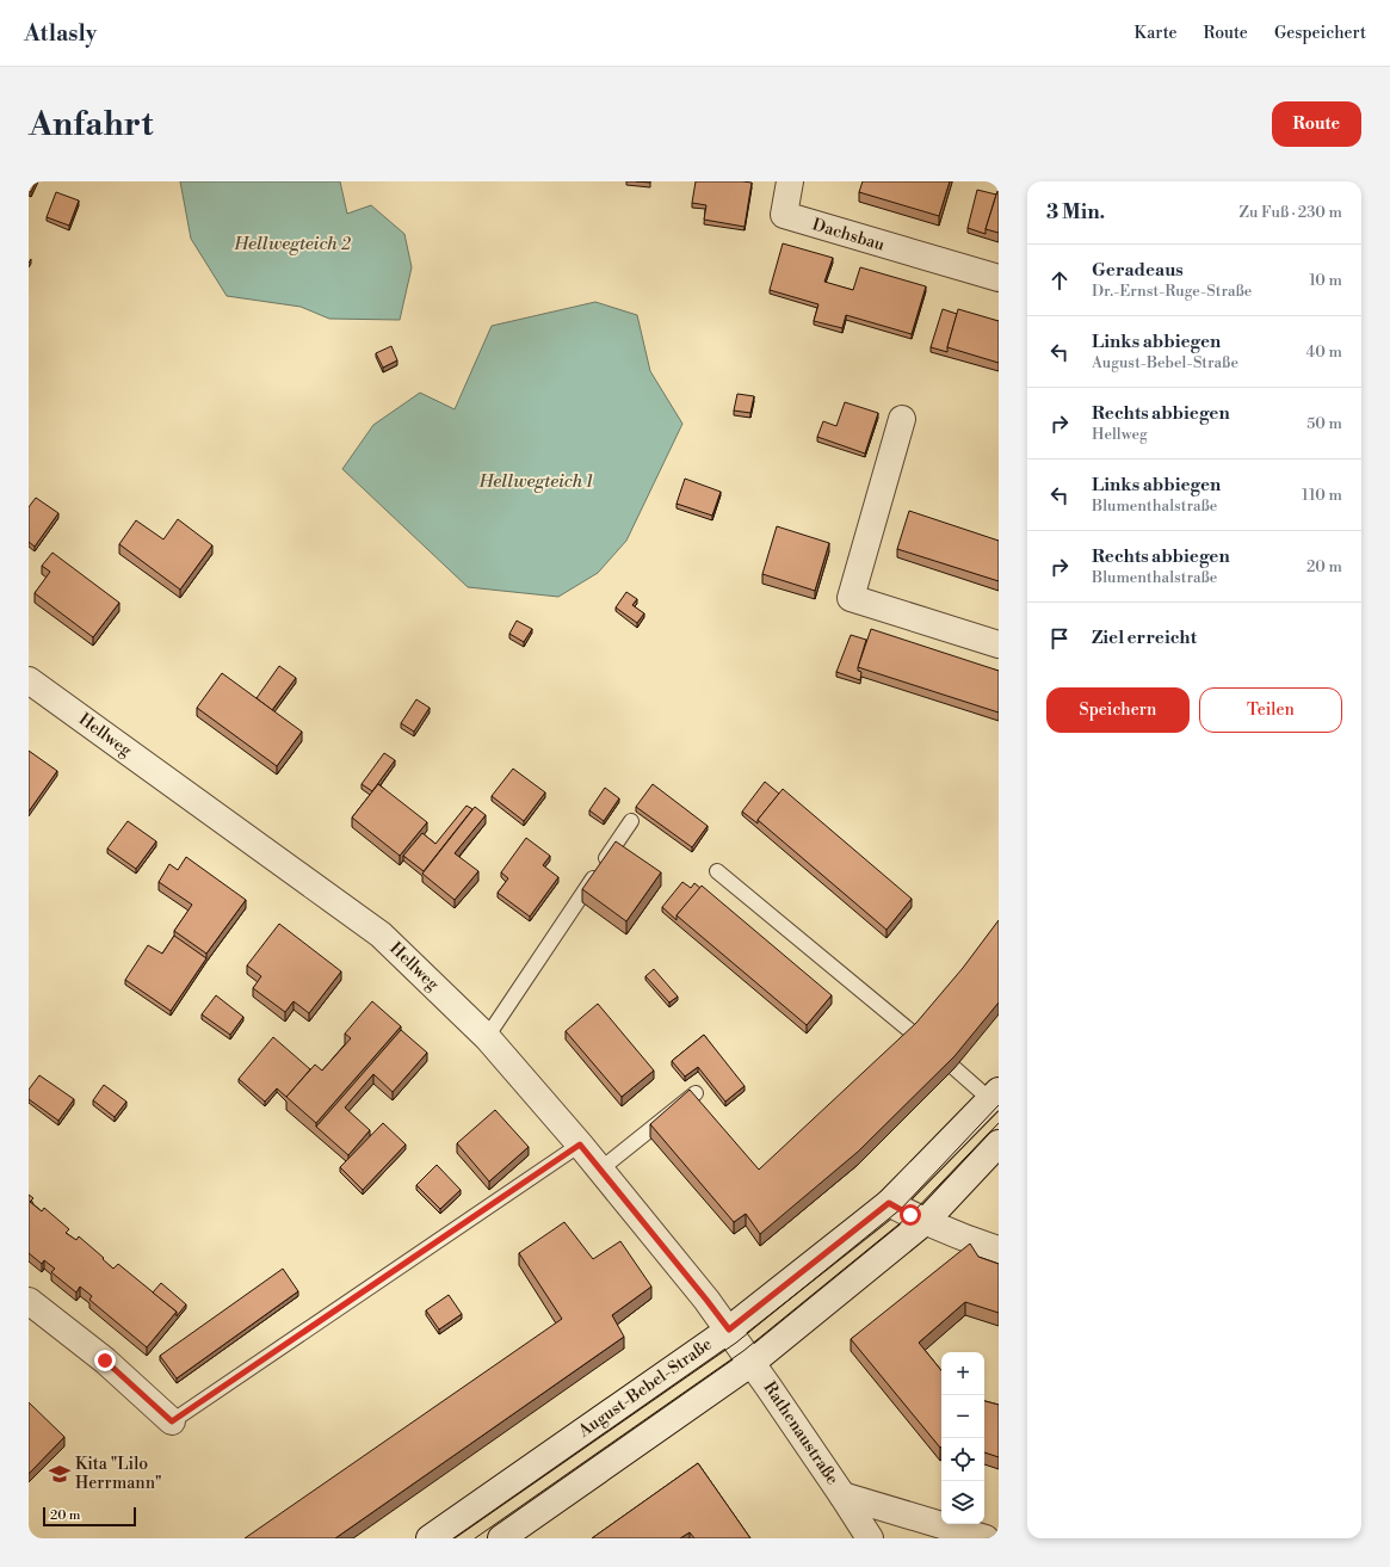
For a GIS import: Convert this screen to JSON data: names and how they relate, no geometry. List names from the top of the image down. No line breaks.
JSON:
{"streets":{"street":["Dachsbau","Hellweg","August-Bebel-Straße","Rathenaustraße"]},"crossings":[["Hellweg","August-Bebel-Straße"],["Hellweg","Rathenaustraße"],["August-Bebel-Straße","Rathenaustraße"]],"water":["Hellwegteich 2","Hellwegteich 1"],"places":{"school or university":["Kita \"Lilo Herrmann\""]},"scale_bar":"20 m","page":{"header":"Atlasly","nav":["Karte","Route","Gespeichert"],"buttons":["Route",["Speichern","Teilen"]],"title":"Anfahrt","heading":["3 Min.","Zu Fuß · 230 m"],"list":[["Geradeaus","Dr.-Ernst-Ruge-Straße","10 m"],["Links abbiegen","August-Bebel-Straße","40 m"],["Rechts abbiegen","Hellweg","50 m"],["Links abbiegen","Blumenthalstraße","110 m"],["Rechts abbiegen","Blumenthalstraße","20 m"],"Ziel erreicht"],"map_buttons":["+","−"],"scale":"20 m"}}
